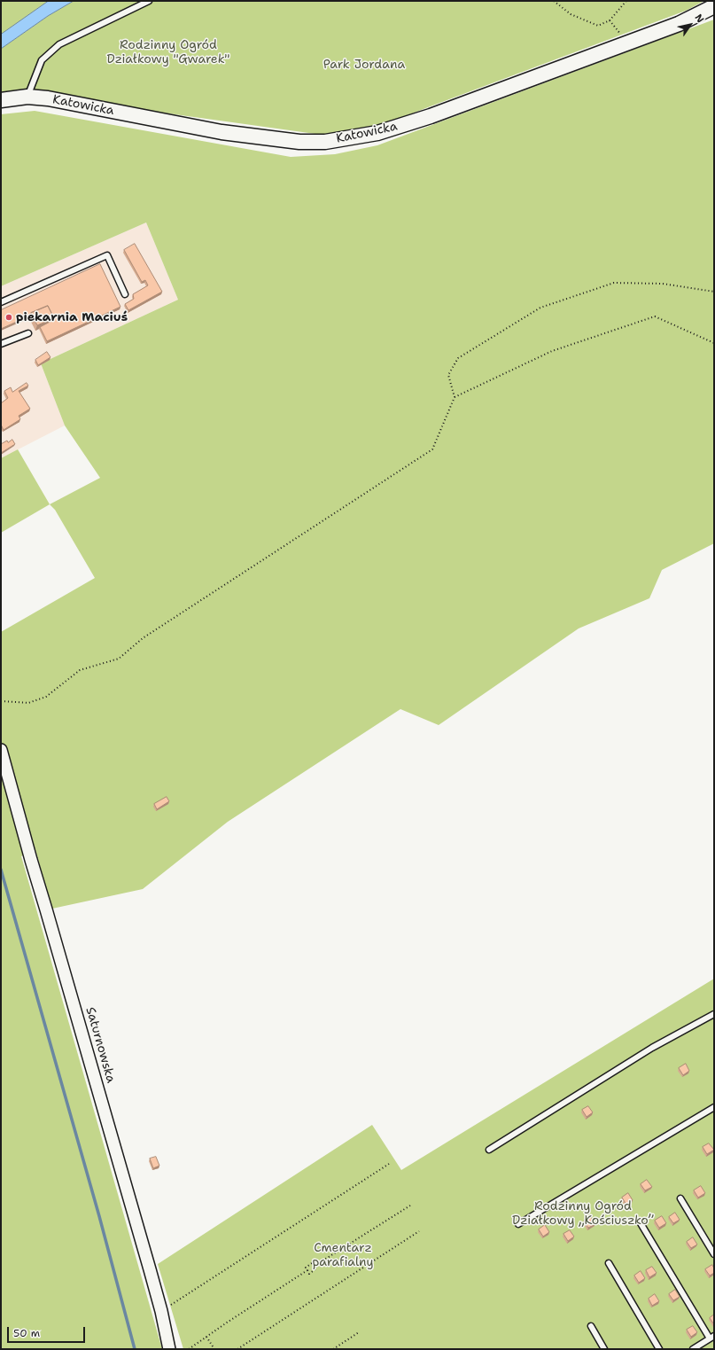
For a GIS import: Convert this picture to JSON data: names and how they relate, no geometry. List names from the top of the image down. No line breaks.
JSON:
{"streets":{"street":["Katowicka","Saturnowska"]},"parks":["Rodzinny Ogród Działkowy \"Gwarek\"","Park Jordana","Rodzinny Ogród Działkowy „Kościuszko”","Cmentarz parafialny"],"places":["piekarnia Maciuś"],"scale_bar":"50 m","north":"top right"}
